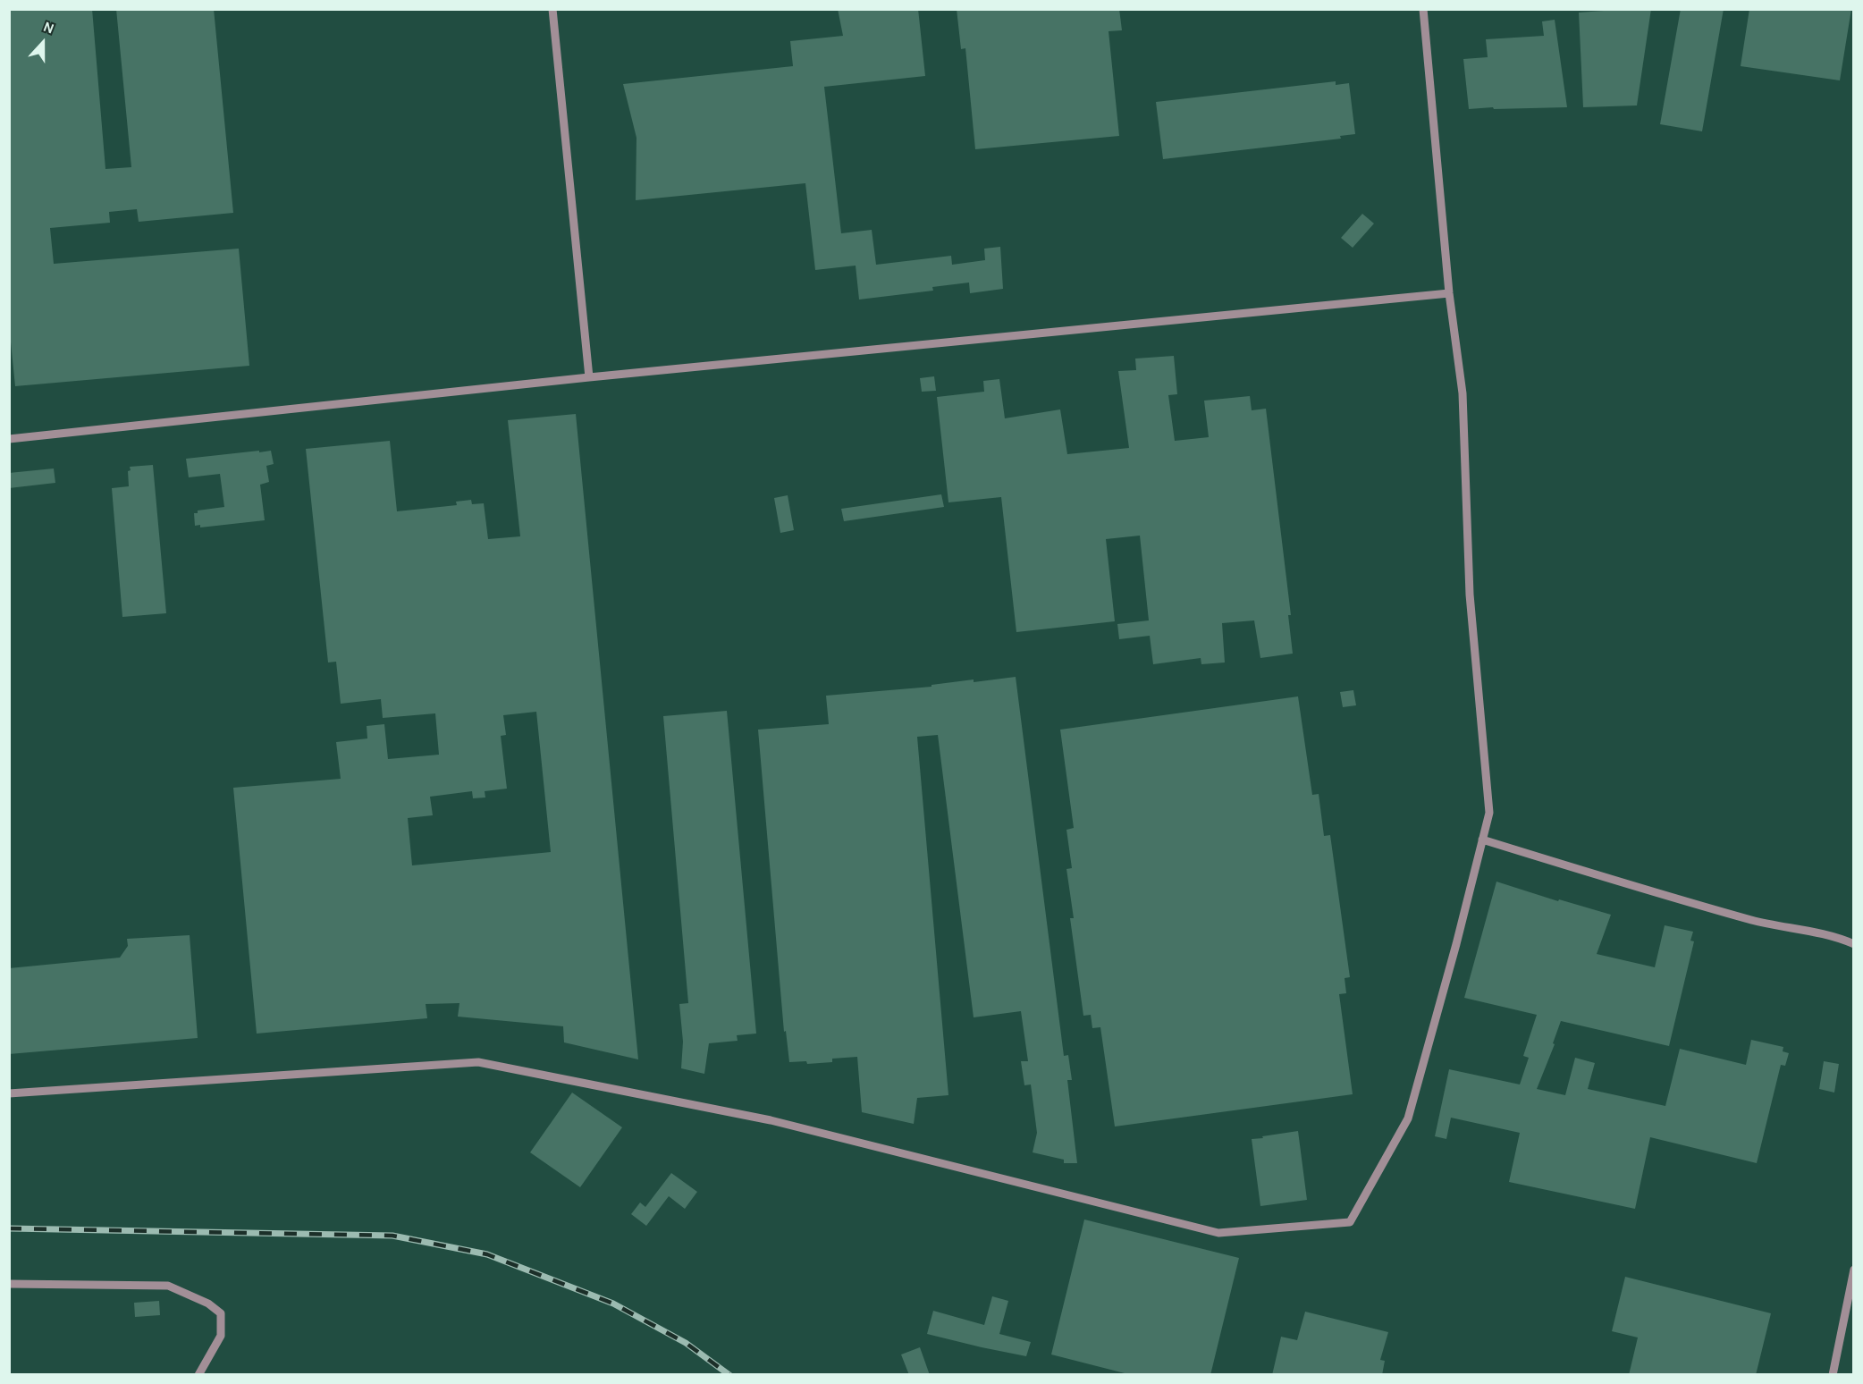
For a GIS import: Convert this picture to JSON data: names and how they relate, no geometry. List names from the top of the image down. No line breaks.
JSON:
{"north":"top"}
